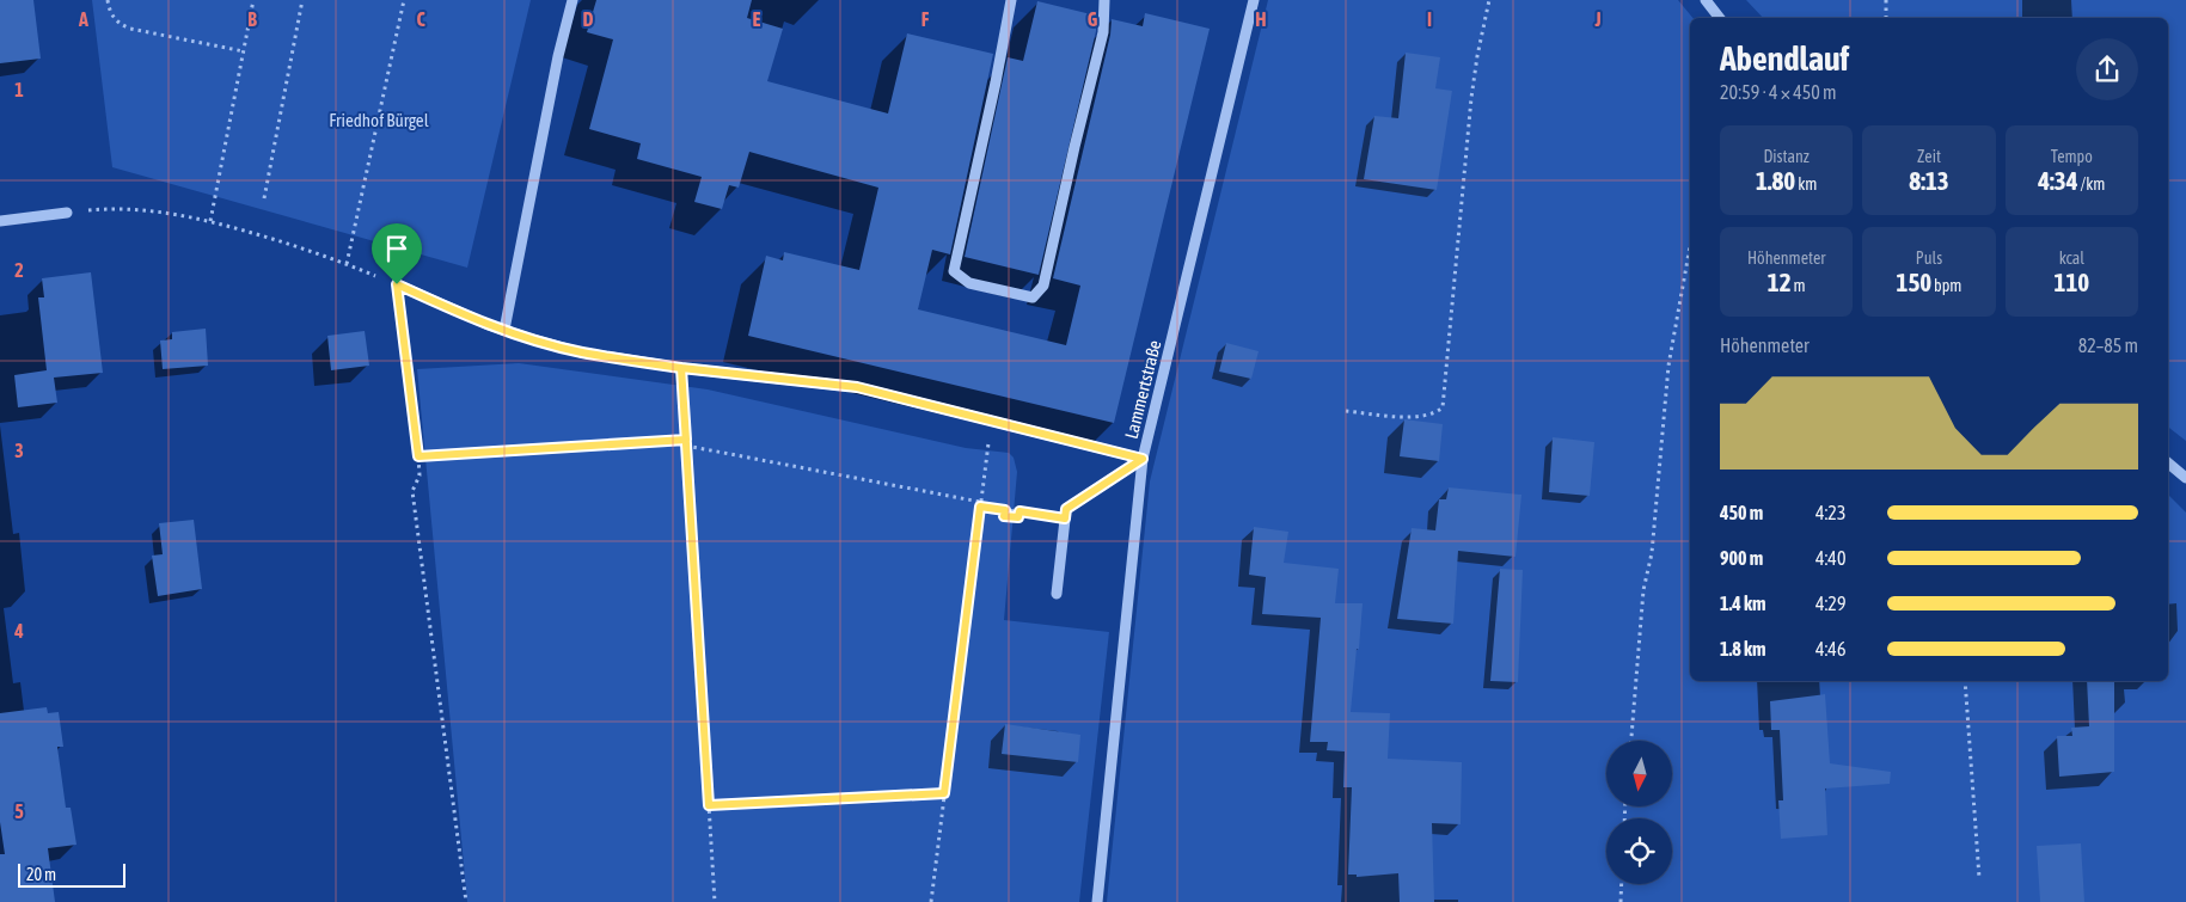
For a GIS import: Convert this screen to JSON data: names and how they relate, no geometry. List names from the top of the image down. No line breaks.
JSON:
{"streets":{"street":["Lammertstraße"]},"parks":["Friedhof Bürgel"],"scale_bar":"20 m","north":"bottom","page":{"heading":["Abendlauf","20:59 · 4 × 450 m"],"stats":[["Distanz","1.80 km"],["Zeit","8:13"],["Tempo","4:34 /km"],["Höhenmeter","12 m"],["Puls","150 bpm"],["kcal","110"]],"chart":["Höhenmeter","82–85 m"],"list":[{"name":"450 m","note":"4:23"},{"name":"900 m","note":"4:40"},{"name":"1.4 km","note":"4:29"},{"name":"1.8 km","note":"4:46"}],"scale":"20 m"},"grid":{"columns":["A","B","C","D","E","F","G","H","I","J"],"rows":["1","2","3","4","5"]}}
